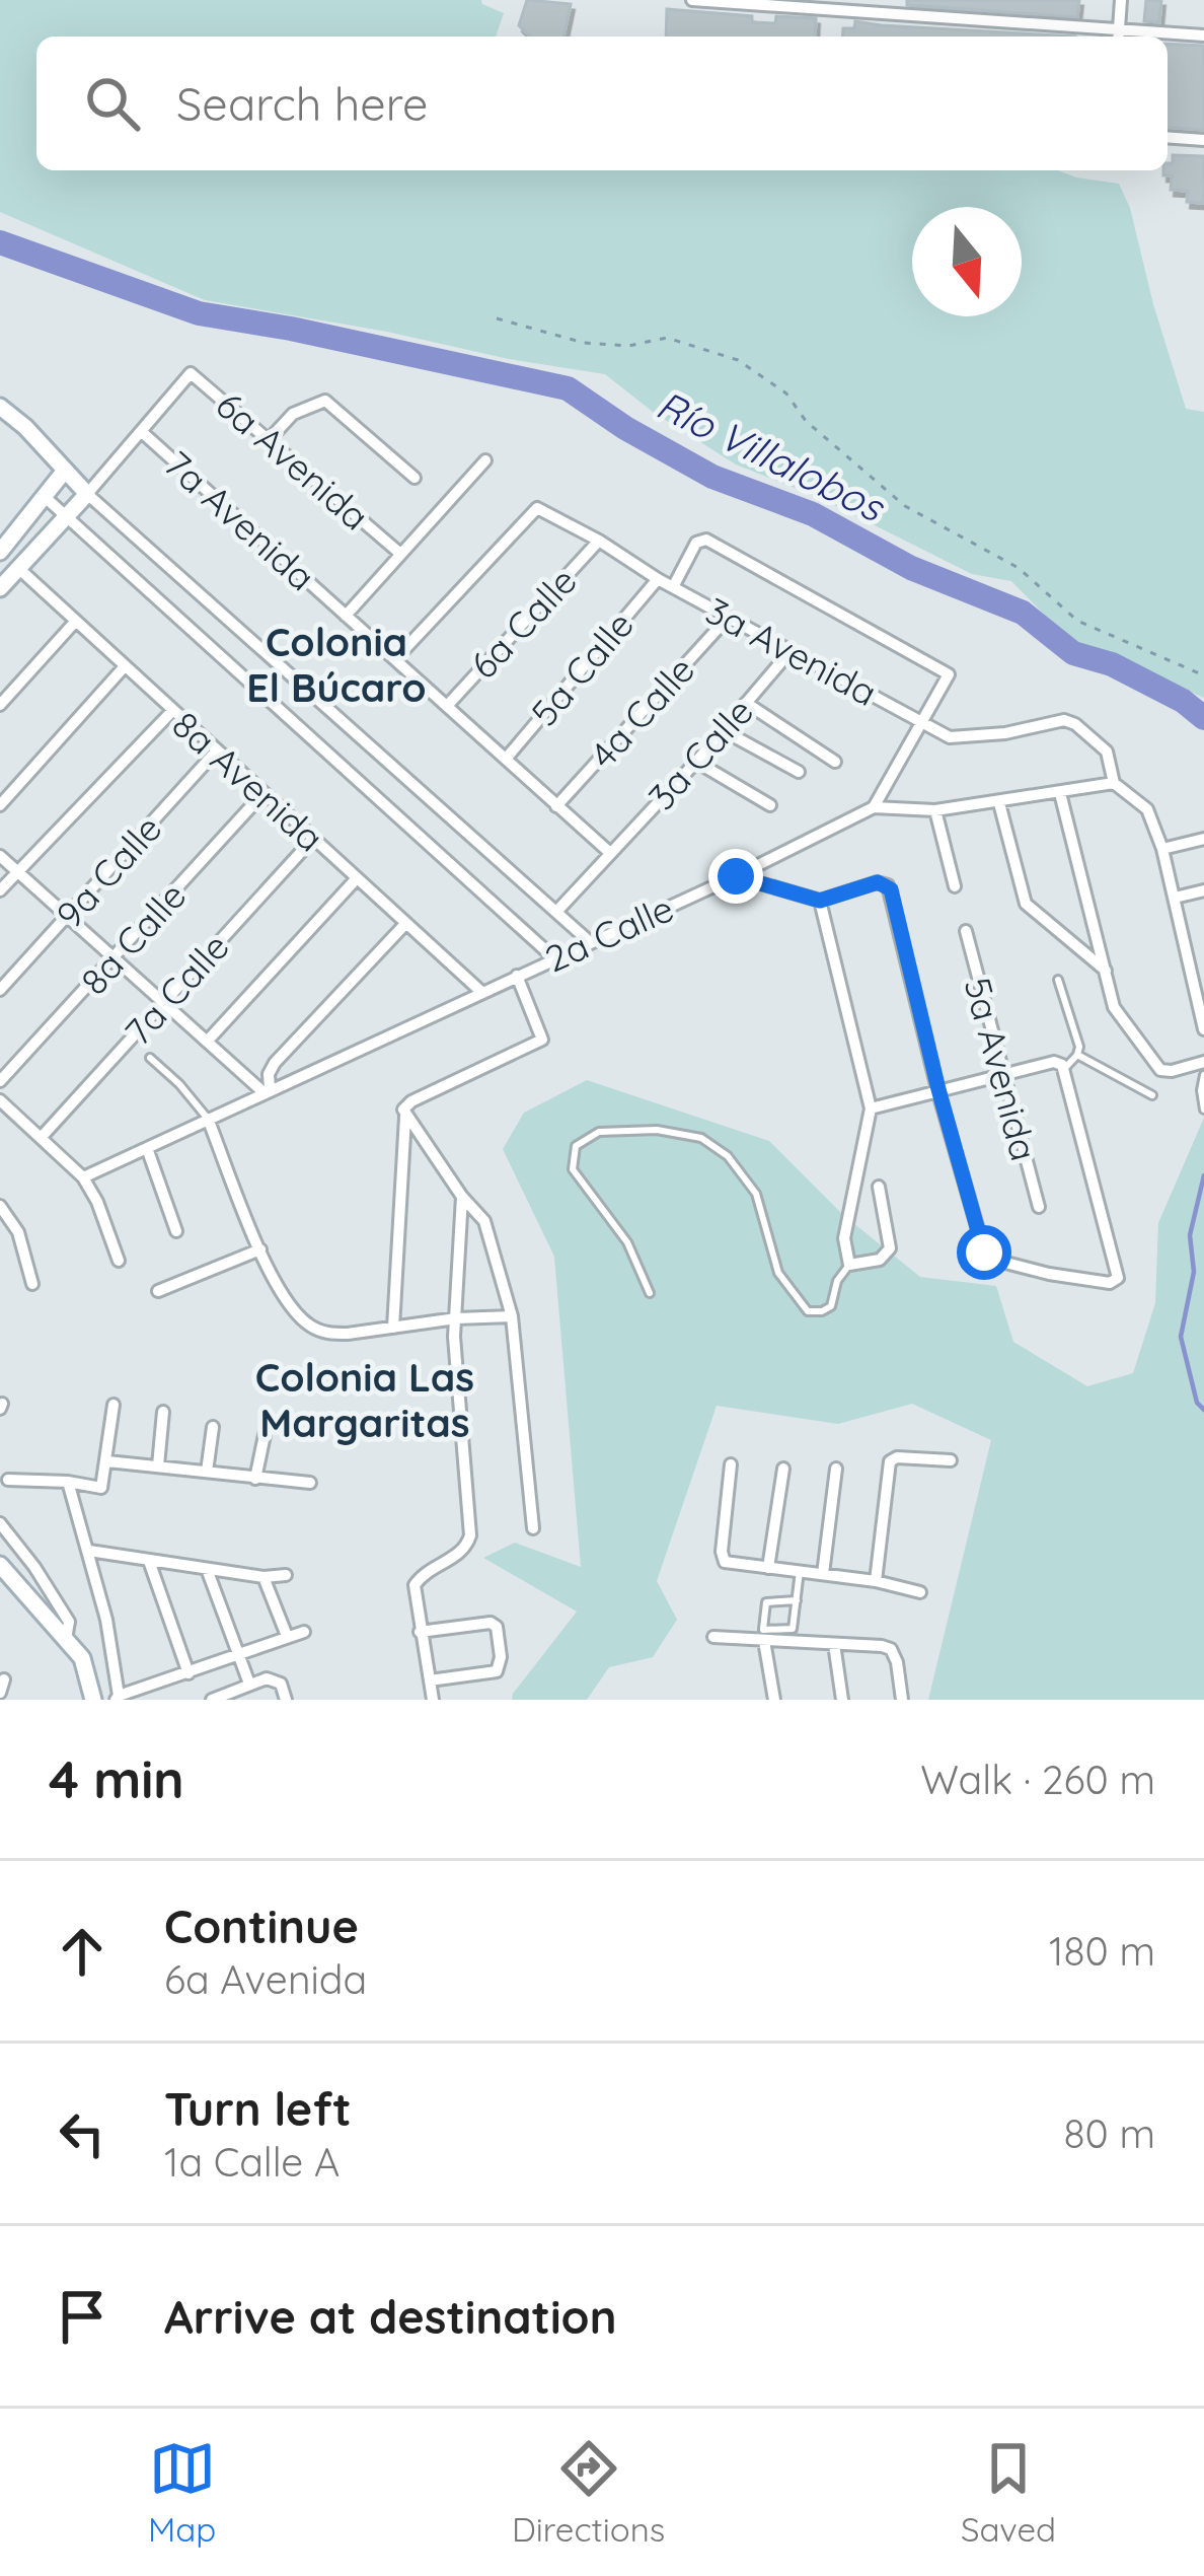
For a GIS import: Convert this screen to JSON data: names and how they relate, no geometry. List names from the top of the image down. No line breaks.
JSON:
{"streets":{"street":["6a Avenida","7a Avenida","6a Calle","3a Avenida","5a Calle","4a Calle","3a Calle","8a Avenida","9a Calle","2a Calle","8a Calle","7a Calle","5a Avenida"]},"crossings":[["6a Avenida","7a Avenida"],["7a Avenida","6a Calle"],["7a Avenida","3a Avenida"],["7a Avenida","5a Calle"],["7a Avenida","4a Calle"],["7a Avenida","3a Calle"],["6a Calle","3a Avenida"],["3a Avenida","5a Calle"],["3a Avenida","4a Calle"],["3a Avenida","3a Calle"],["3a Avenida","2a Calle"],["8a Avenida","9a Calle"],["8a Avenida","2a Calle"],["8a Avenida","8a Calle"],["8a Avenida","7a Calle"]],"districts":["Colonia El Búcaro","Colonia Las Margaritas"],"water":["Río Villalobos"],"north":"bottom","page":{"search":"Search here","heading":["4 min","Walk · 260 m"],"list":[["Continue","6a Avenida","180 m"],["Turn left","1a Calle A","80 m"],"Arrive at destination"],"nav":["Map","Directions","Saved"]}}
